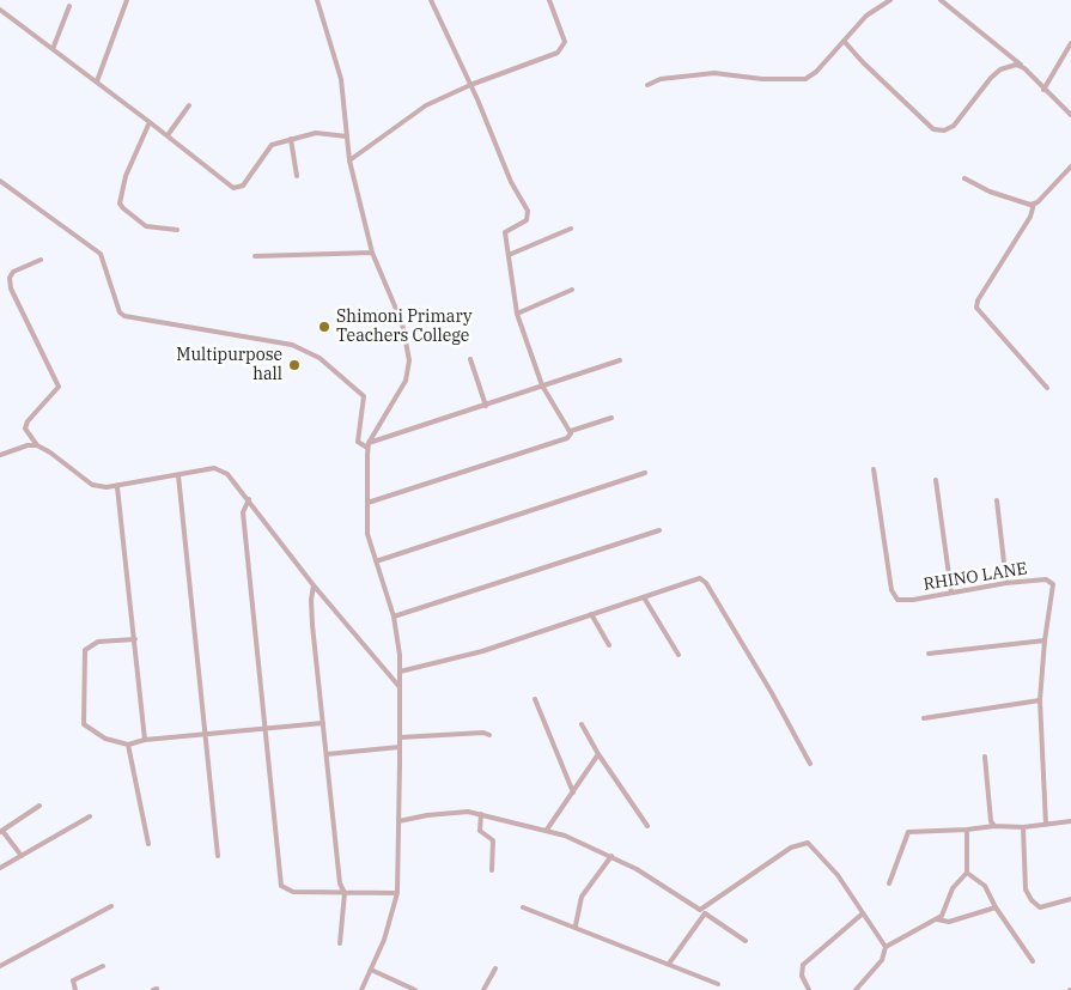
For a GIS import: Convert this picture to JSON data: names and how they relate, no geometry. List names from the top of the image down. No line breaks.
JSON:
{"streets":{"street":["RHINO LANE"]},"places":["Shimoni Primary Teachers College","Multipurpose hall"]}
